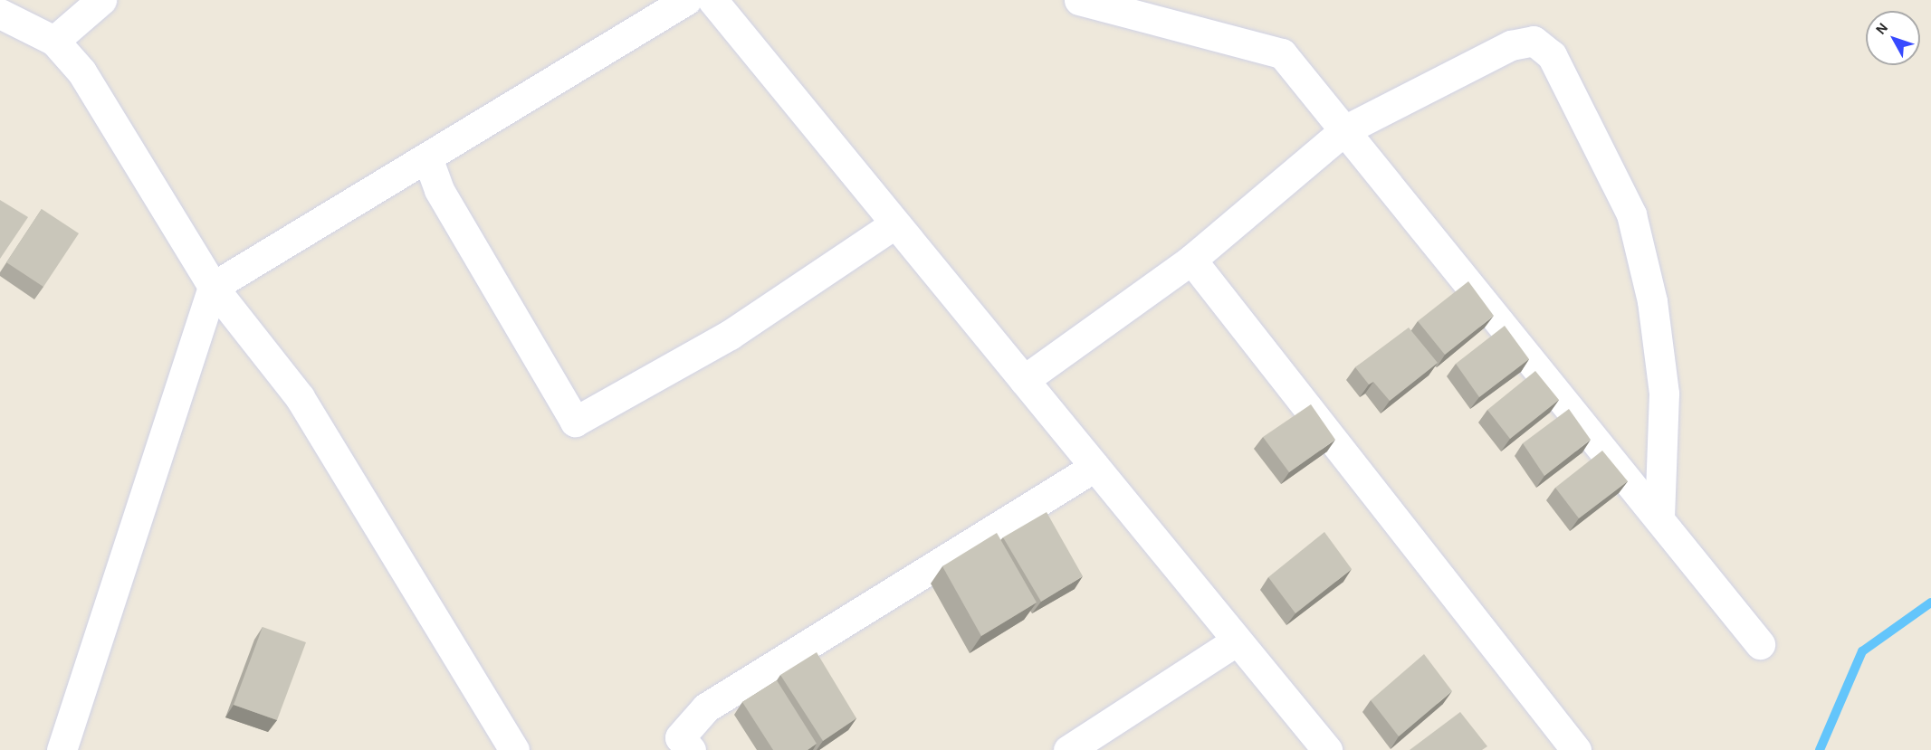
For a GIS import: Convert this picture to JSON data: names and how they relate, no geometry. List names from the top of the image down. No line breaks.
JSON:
{"north":"top left"}
